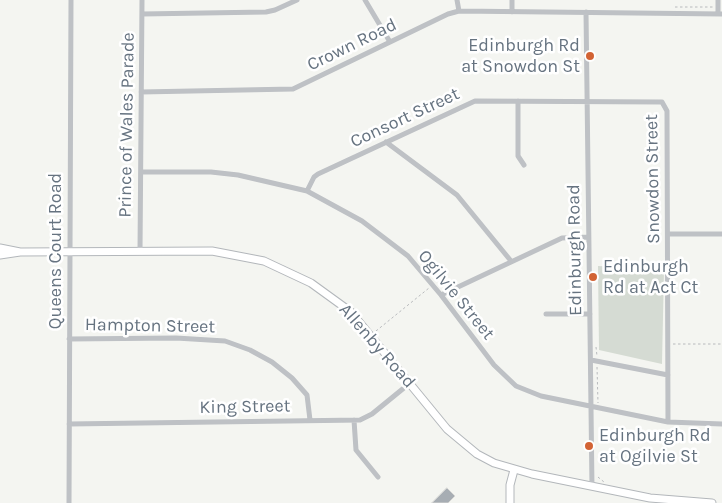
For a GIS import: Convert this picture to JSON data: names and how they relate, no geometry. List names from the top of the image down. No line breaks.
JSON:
{"streets":{"main road":["Allenby Road"],"street":["Crown Road","Consort Street","Prince of Wales Parade","Snowdon Street","Edinburgh Road","Queens Court Road","Ogilvie Street","Hampton Street","King Street"]},"crossings":[["Crown Road","Prince of Wales Parade"],["Crown Road","Edinburgh Road"],["Consort Street","Snowdon Street"],["Consort Street","Edinburgh Road"],["Consort Street","Ogilvie Street"],["Prince of Wales Parade","Ogilvie Street"],["Prince of Wales Parade","Allenby Road"],["Snowdon Street","Edinburgh Road"],["Snowdon Street","Ogilvie Street"],["Edinburgh Road","Ogilvie Street"],["Edinburgh Road","Allenby Road"],["Queens Court Road","Hampton Street"],["Queens Court Road","Allenby Road"],["Queens Court Road","King Street"],["Hampton Street","King Street"],["Allenby Road","King Street"]],"places":["Edinburgh Rd at Snowdon St","Edinburgh Rd at Act Ct","Edinburgh Rd at Ogilvie St"]}
